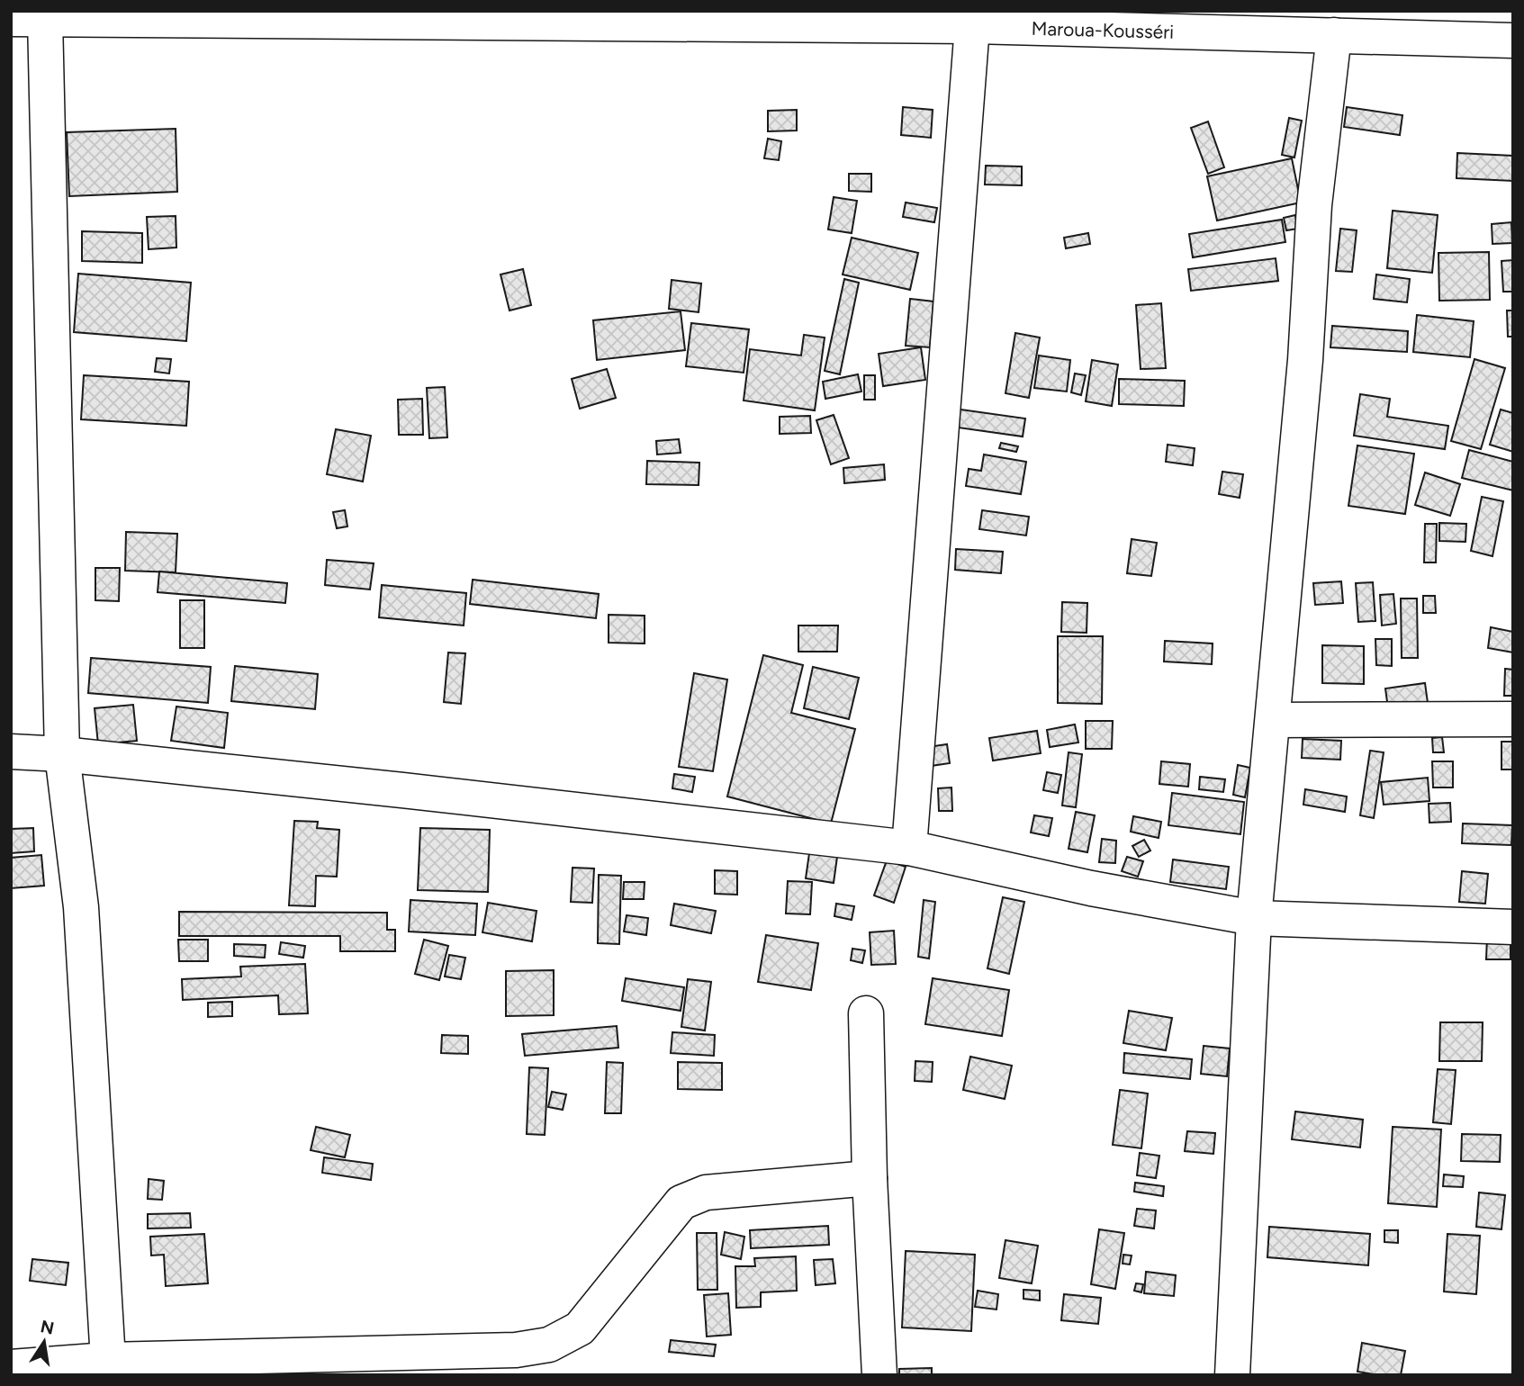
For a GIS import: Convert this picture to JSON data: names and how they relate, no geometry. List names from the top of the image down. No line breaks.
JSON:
{"streets":{"main road":["Maroua-Kousséri"]},"north":"top"}
